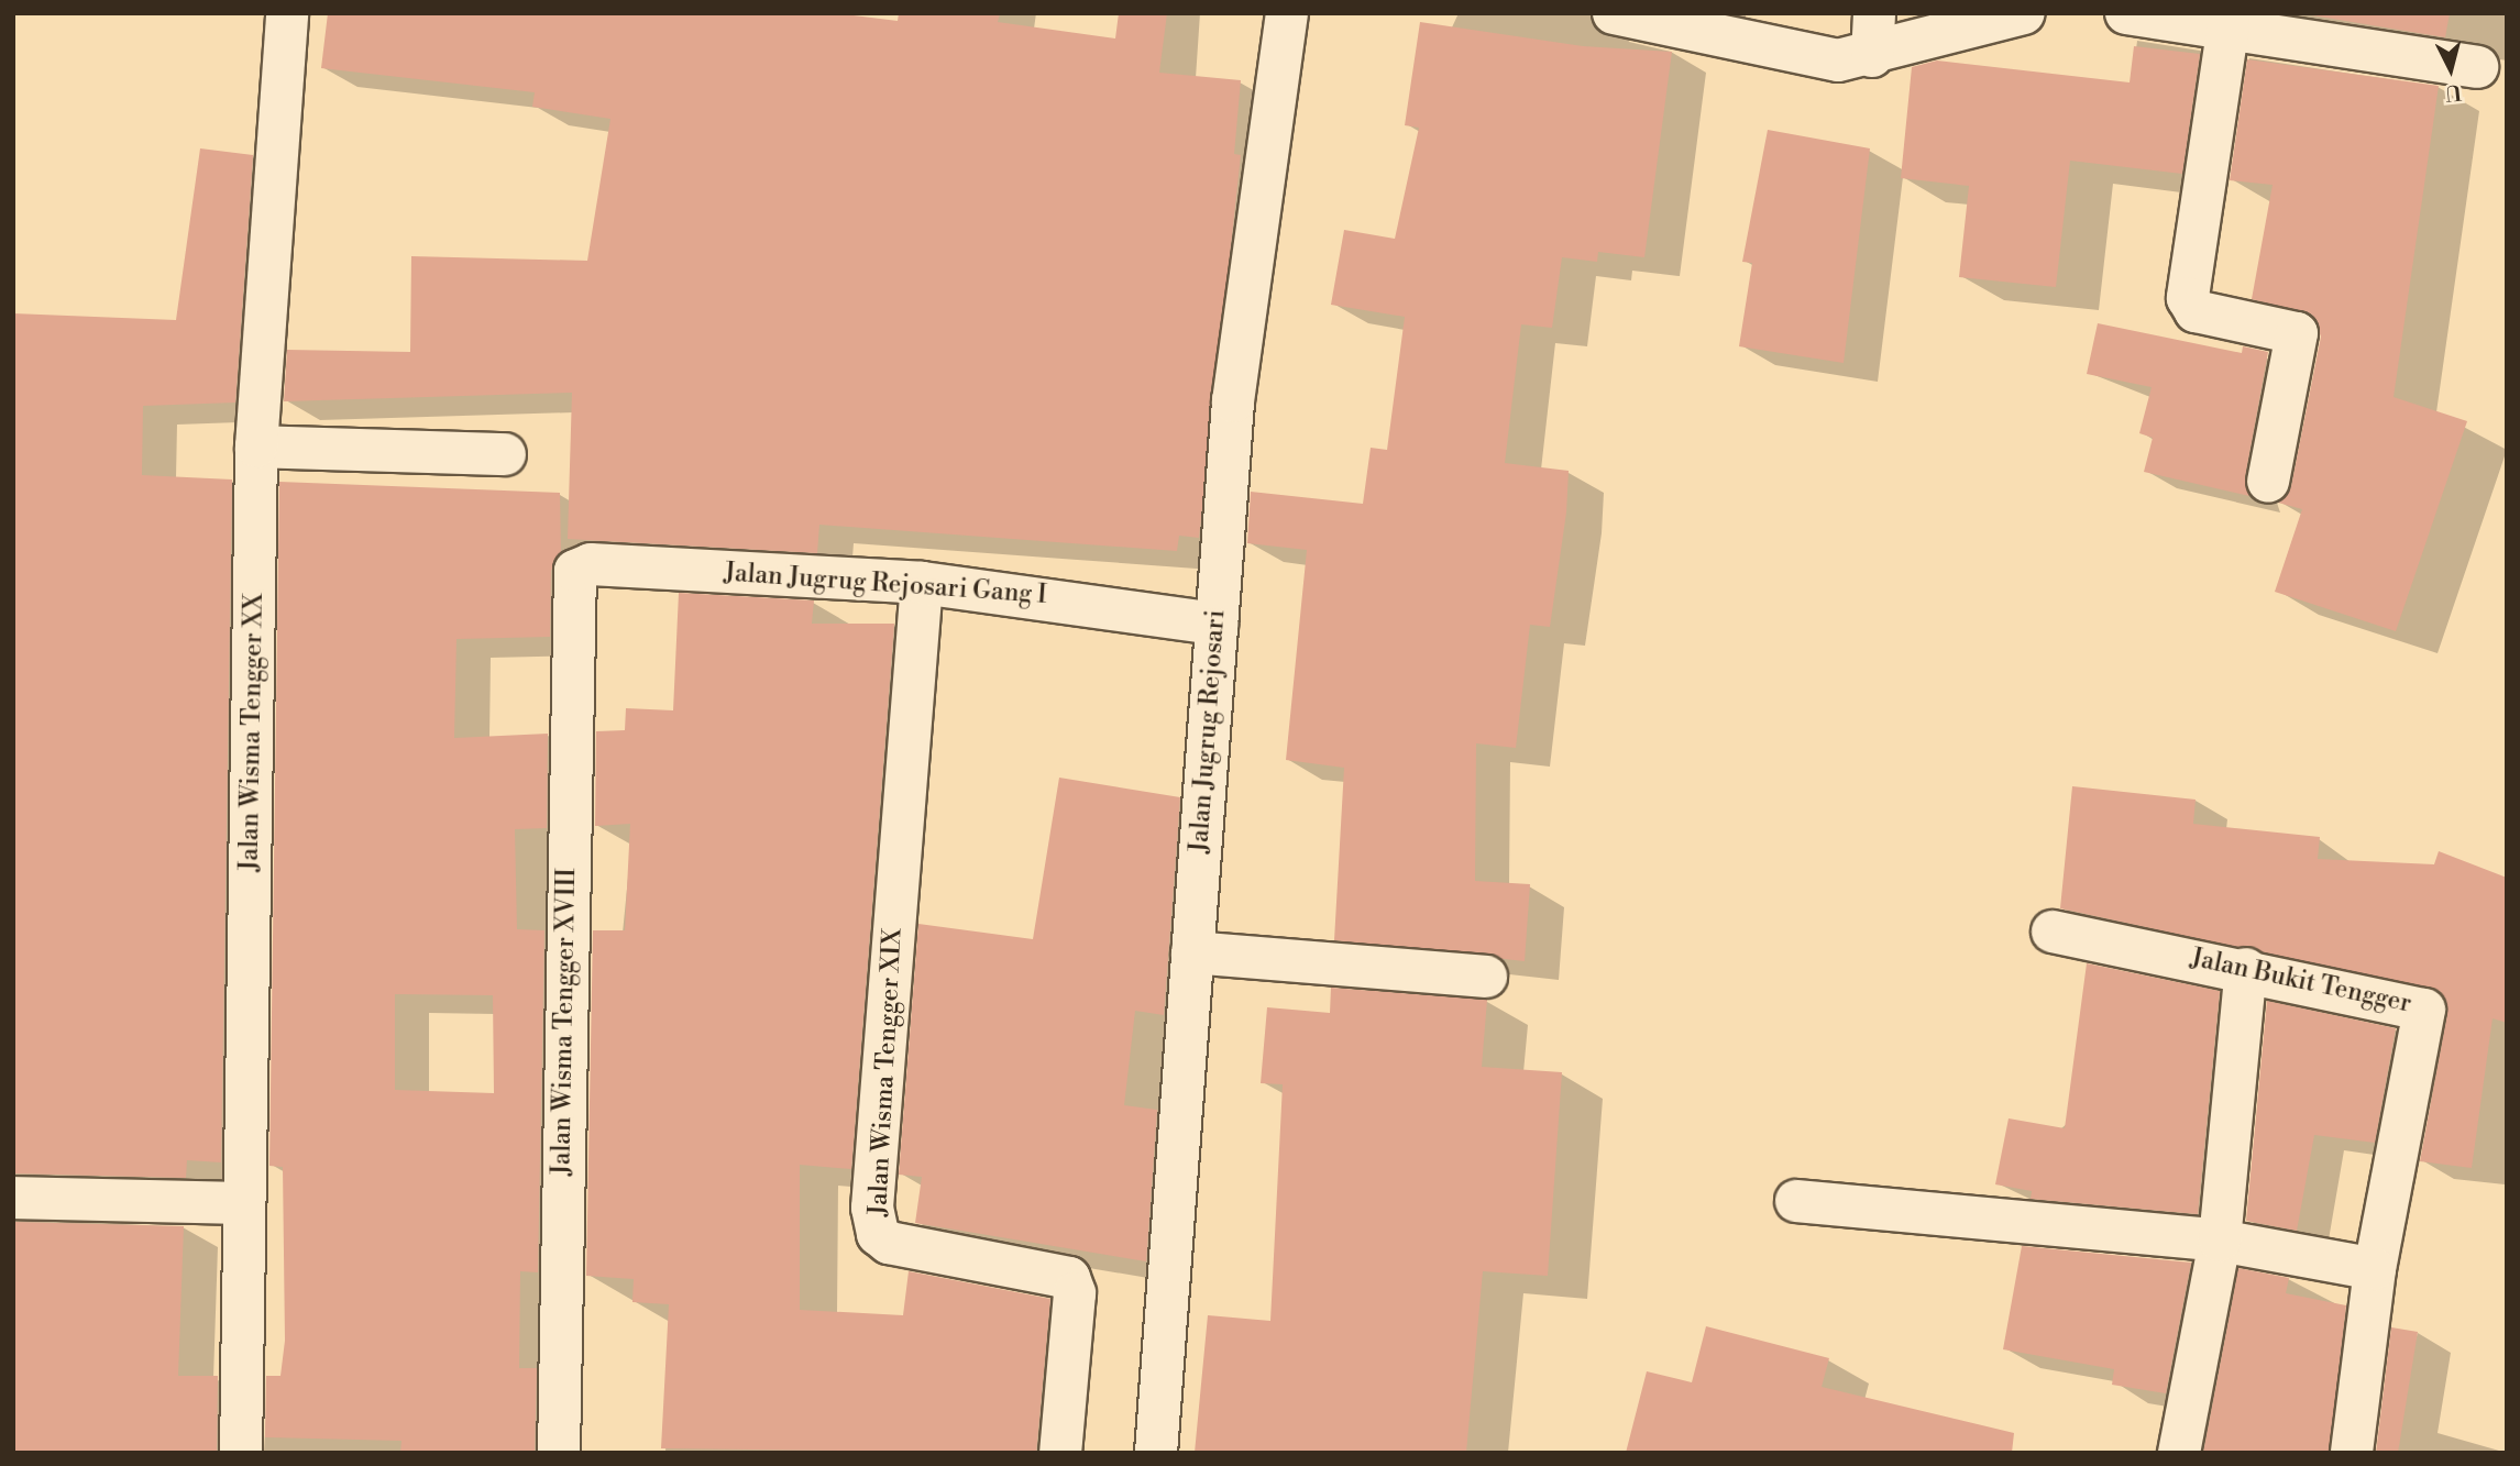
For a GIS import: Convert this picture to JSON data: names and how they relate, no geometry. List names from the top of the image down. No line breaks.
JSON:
{"streets":{"street":["Jalan Jugrug Rejosari Gang I","Jalan Jugrug Rejosari","Jalan Wisma Tengger XX","Jalan Bukit Tengger","Jalan Wisma Tengger XVIII","Jalan Wisma Tengger XIX"]},"crossings":[["Jalan Jugrug Rejosari Gang I","Jalan Jugrug Rejosari"],["Jalan Jugrug Rejosari Gang I","Jalan Wisma Tengger XVIII"],["Jalan Jugrug Rejosari Gang I","Jalan Wisma Tengger XIX"]],"north":"bottom"}
